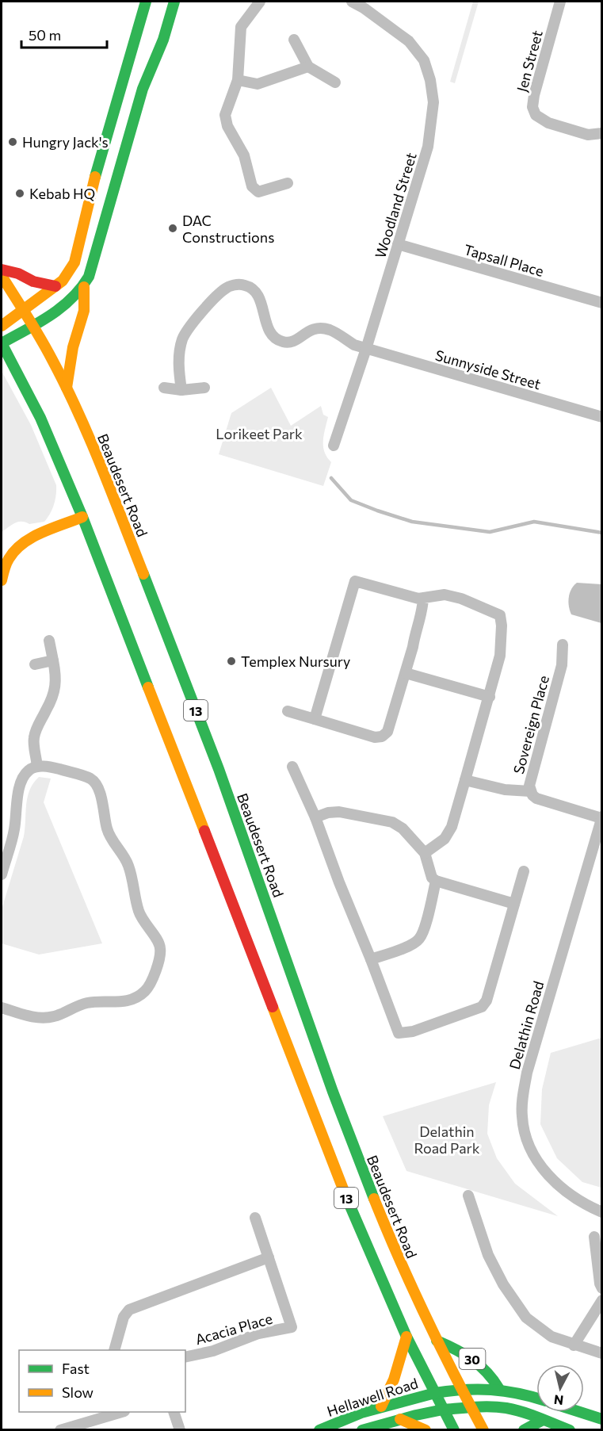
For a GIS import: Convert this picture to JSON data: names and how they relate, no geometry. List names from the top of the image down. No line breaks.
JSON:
{"streets":{"main road":["Beaudesert Road","13","30","Hellawell Road"],"street":["Jen Street","Woodland Street","Tapsall Place","Sunnyside Street","Sovereign Place","Delathin Road","Acacia Place"]},"crossings":[["Woodland Street","Tapsall Place"],["Woodland Street","Sunnyside Street"],["Beaudesert Road","30"],["Beaudesert Road","Hellawell Road"],["13","Hellawell Road"],["Sovereign Place","Delathin Road"],["30","Hellawell Road"]],"parks":["Lorikeet Park","Delathin Road Park"],"places":["Hungry Jack's","Kebab HQ","DAC Constructions","Templex Nursury"],"legend":["Fast","Slow"],"scale_bar":"50 m","north":"bottom"}
